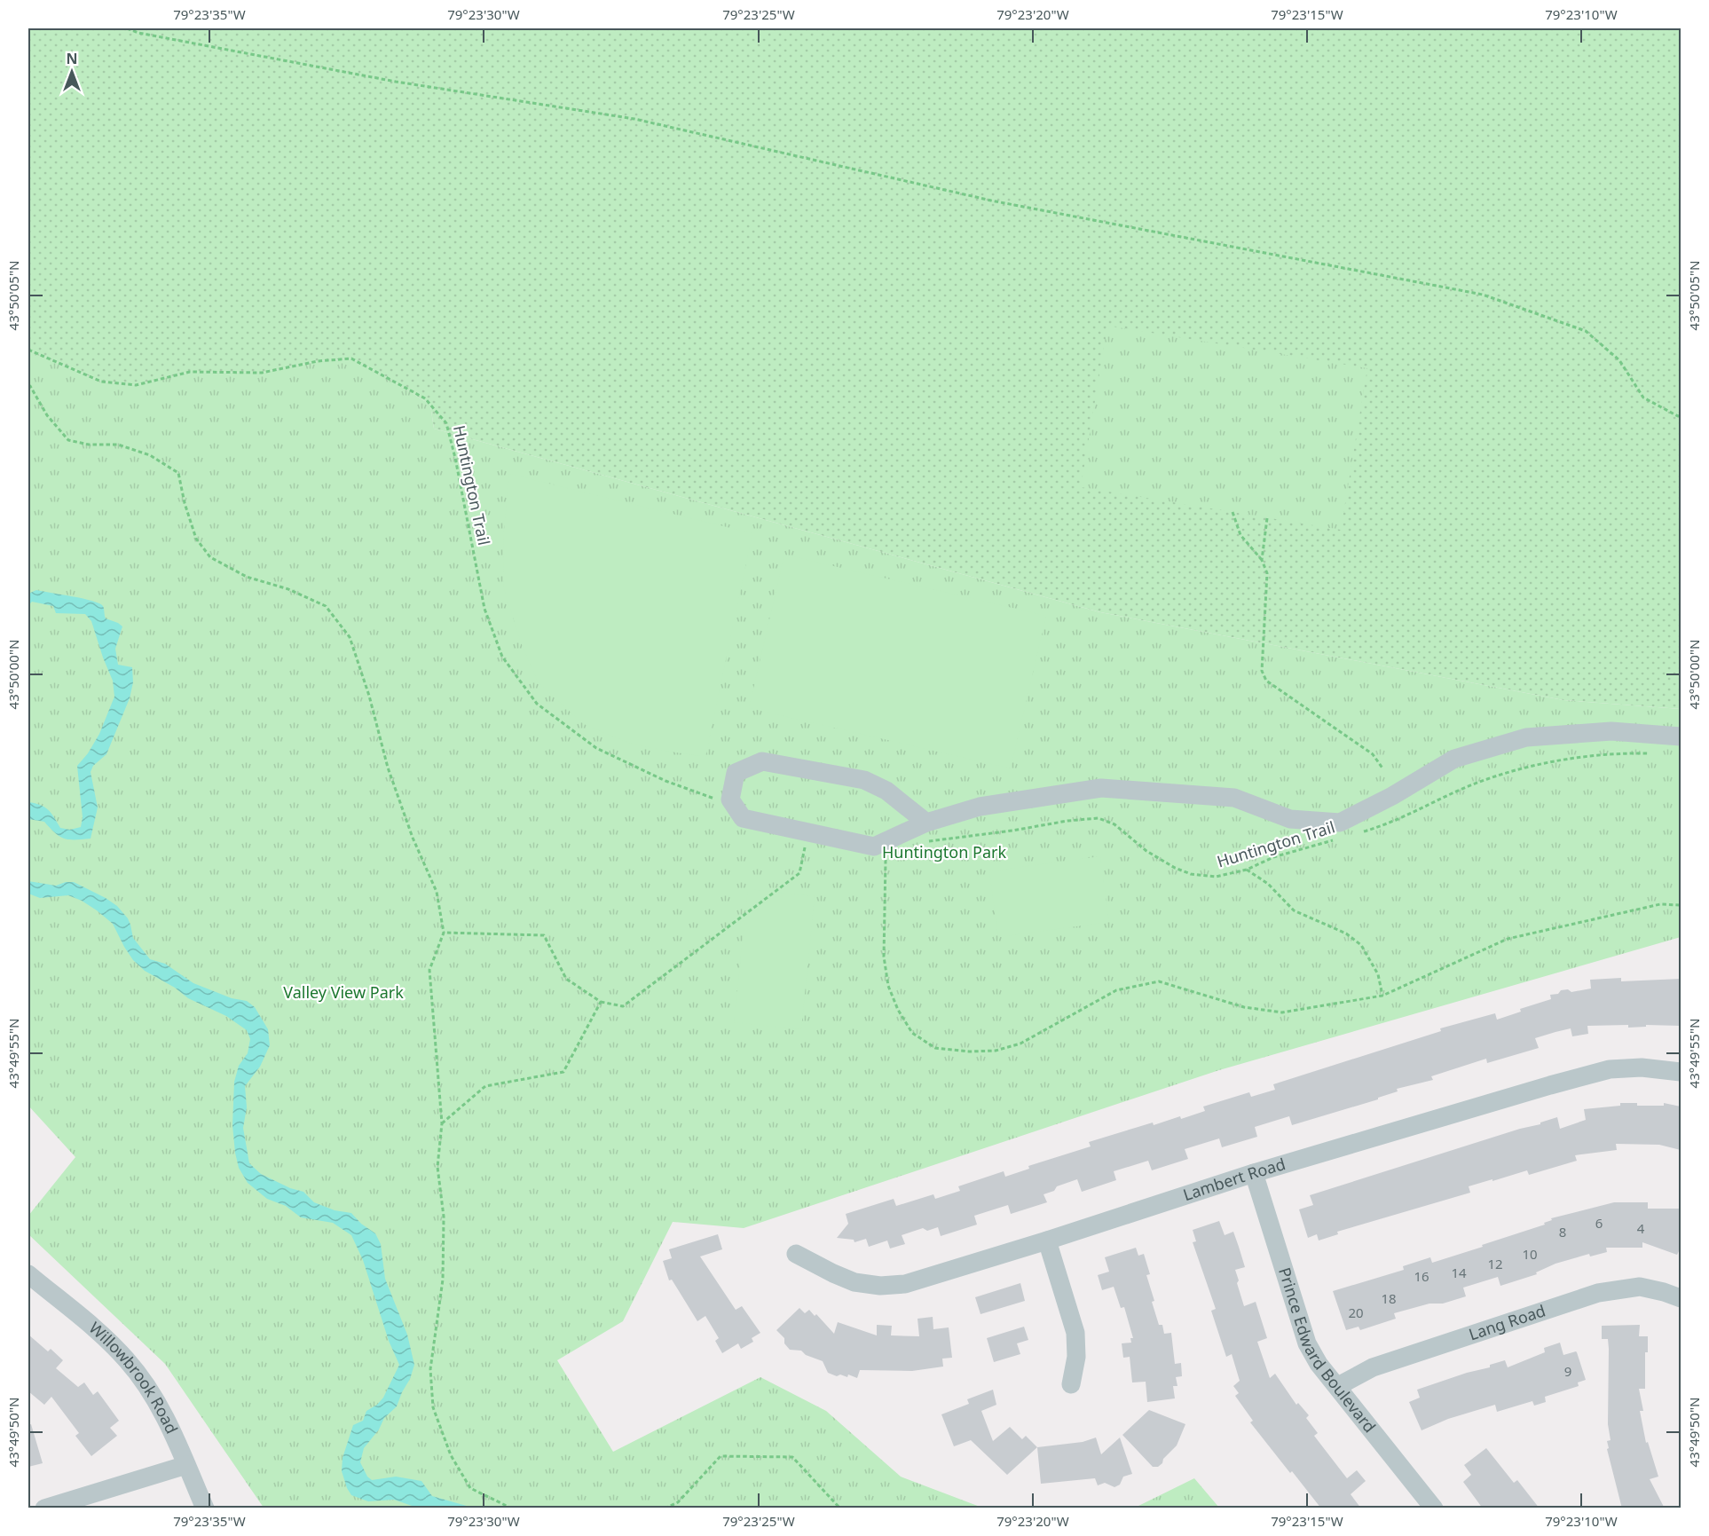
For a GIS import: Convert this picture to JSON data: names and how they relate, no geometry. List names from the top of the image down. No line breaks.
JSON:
{"streets":{"street":["Lambert Road","Lang Road","Prince Edward Boulevard","Willowbrook Road"],"path":["Huntington Trail"]},"crossings":[["Lambert Road","Prince Edward Boulevard"],["Lang Road","Prince Edward Boulevard"]],"parks":["Huntington Park","Valley View Park"],"house_numbers":["6","4","8","10","12","14","16","18","20","9"],"north":"top","coordinates":["79°23'35\"W","79°23'30\"W","79°23'25\"W","79°23'20\"W","79°23'15\"W","79°23'10\"W","43°50'05\"N","43°50'00\"N","43°49'55\"N","43°49'50\"N"]}
